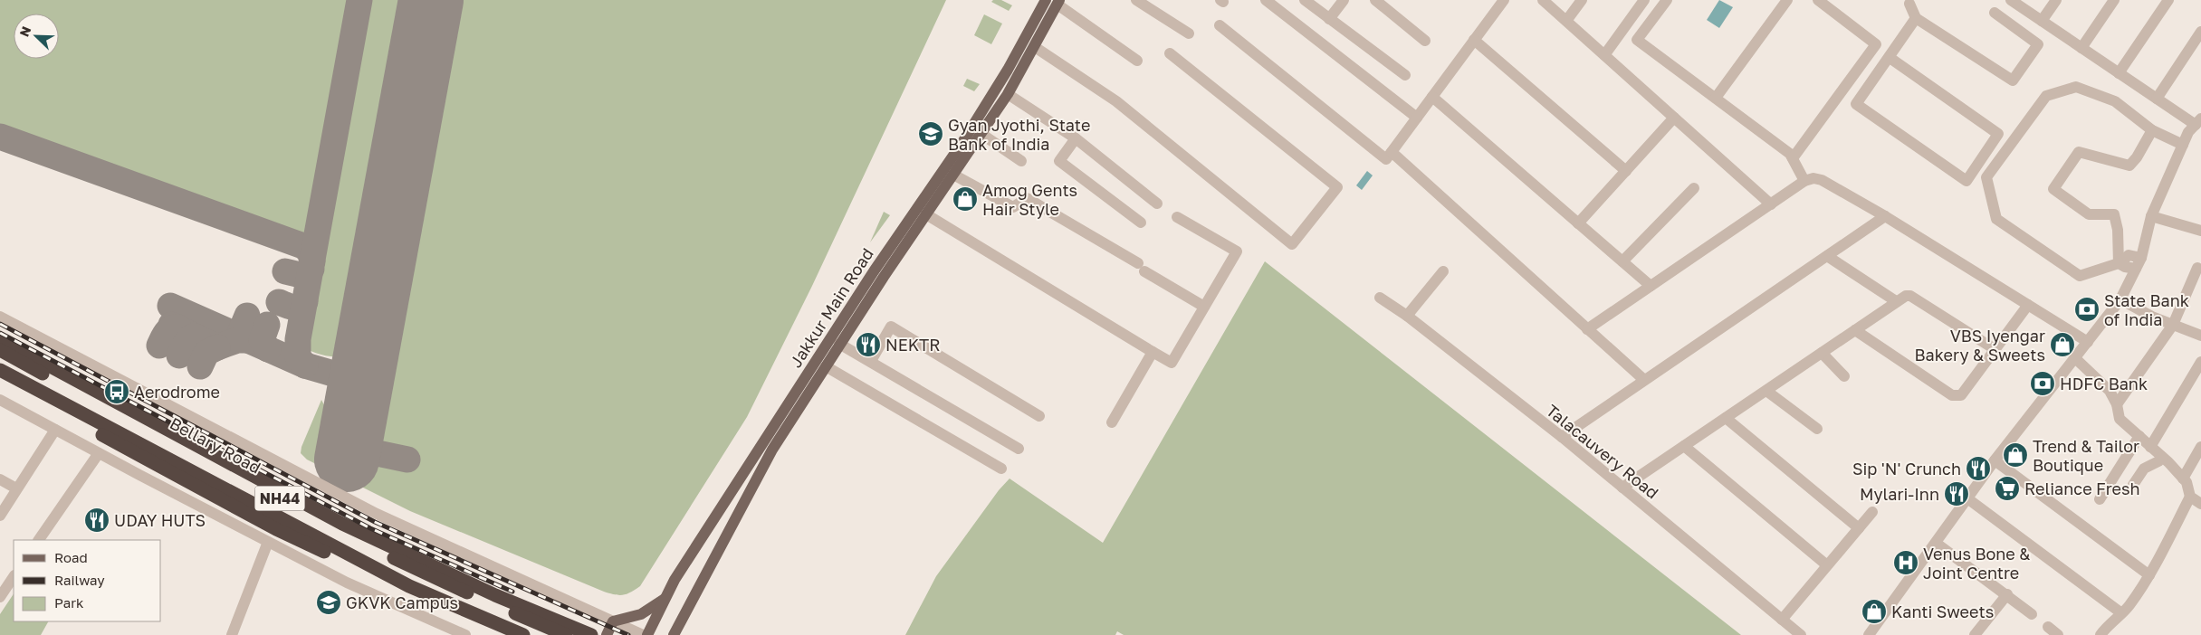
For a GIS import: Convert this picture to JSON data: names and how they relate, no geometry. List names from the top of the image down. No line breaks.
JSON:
{"streets":{"highway":["Bellary Road","NH44"],"main road":["Jakkur Main Road"],"street":["Talacauvery Road"]},"places":{"school or university":["Gyan Jyothi, State Bank of India","GKVK Campus"],"shop":["Amog Gents Hair Style","VBS Iyengar Bakery & Sweets","Trend & Tailor Boutique","Kanti Sweets"],"bank":["State Bank of India","HDFC Bank"],"restaurant":["NEKTR","Sip 'N' Crunch","Mylari-Inn","UDAY HUTS"],"bus stop":["Aerodrome"],"supermarket":["Reliance Fresh"],"hospital":["Venus Bone & Joint Centre"]},"legend":["Road","Railway","Park"],"north":"top left"}
